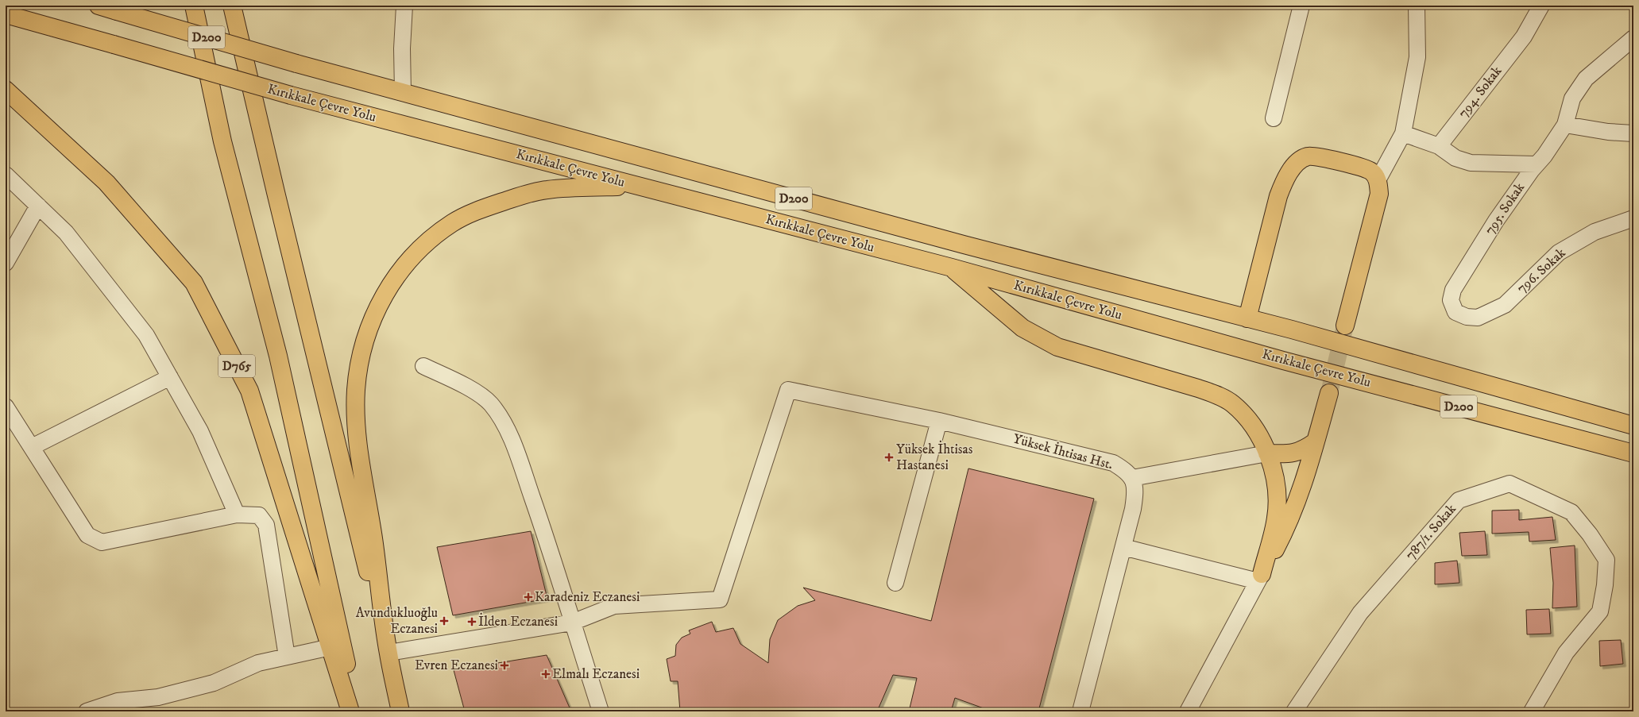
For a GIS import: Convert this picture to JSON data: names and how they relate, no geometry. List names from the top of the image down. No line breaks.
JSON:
{"streets":{"highway":["D200","Kırıkkale Çevre Yolu","D765"],"street":["794. Sokak","795. Sokak","796. Sokak","Yüksek İhtisas Hst.","787/1. Sokak"]},"crossings":[["795. Sokak","796. Sokak"]],"places":{"health":["Yüksek İhtisas Hastanesi","Karadeniz Eczanesi","Avundukluoğlu Eczanesi","İlden Eczanesi","Evren Eczanesi","Elmalı Eczanesi"]}}
